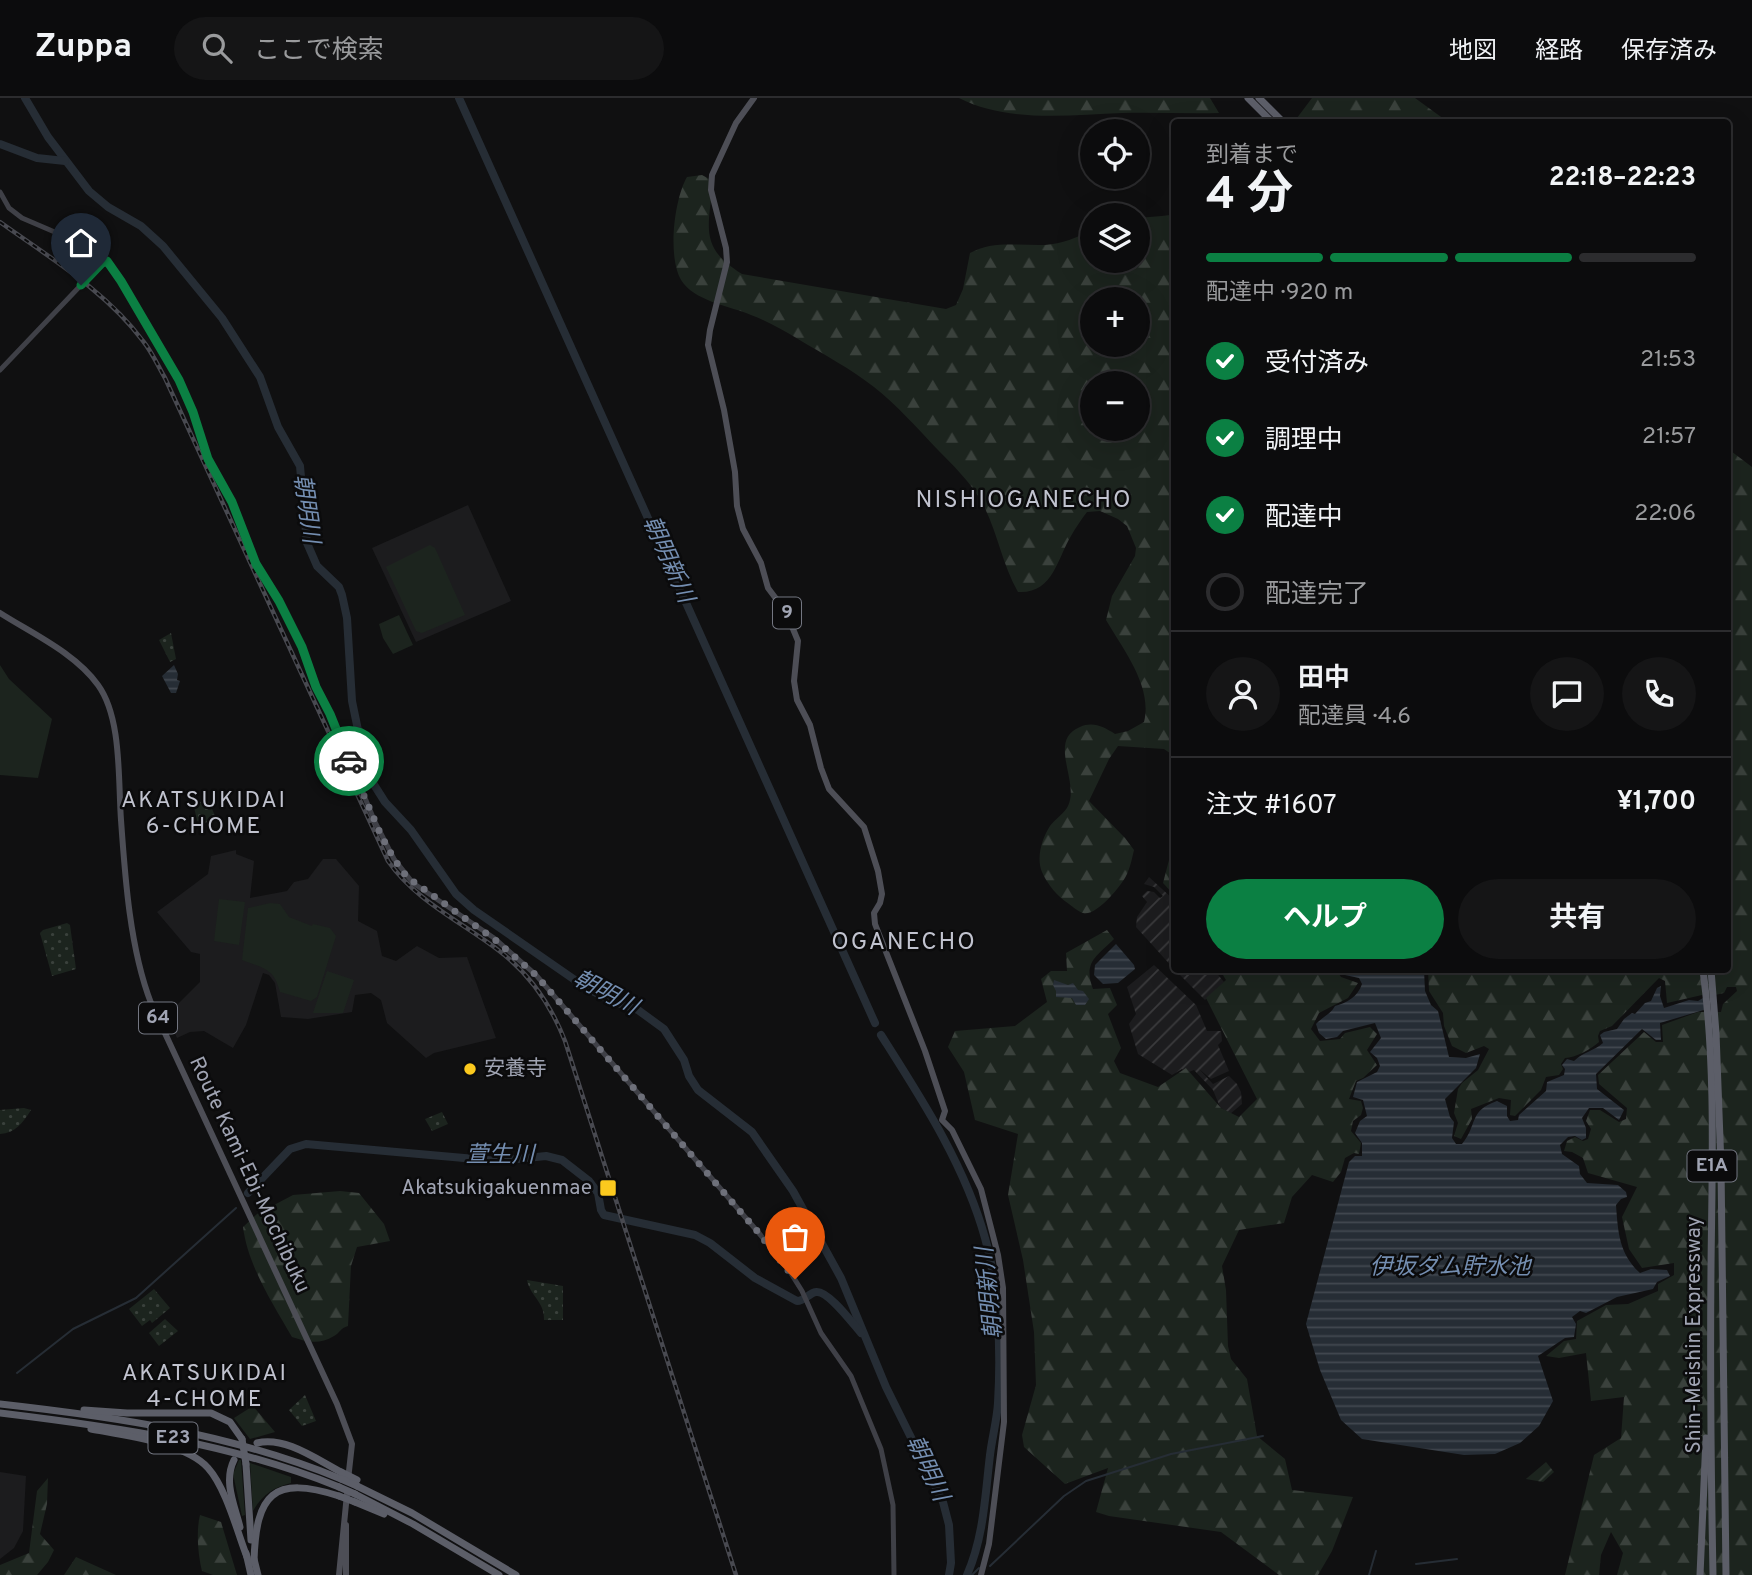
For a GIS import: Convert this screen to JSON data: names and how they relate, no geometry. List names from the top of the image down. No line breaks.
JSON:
{"streets":{"highway":["E1A","Shin-Meishin Expressway","E23"],"main road":["9","64","Route Kami-Ebi-Mochibuku"]},"districts":["NISHIOGANECHO","AKATSUKIDAI 6-CHOME","OGANECHO","AKATSUKIDAI 4-CHOME"],"water":["朝明川","朝明新川","萱生川","伊坂ダム貯水池"],"places":{"other":["安養寺"],"transit":["Akatsukigakuenmae"]},"page":{"header":"Zuppa","search":"ここで検索","nav":["地図","経路","保存済み"],"map_buttons":["+","−"],"heading":["4 分","到着まで","22:18–22:23"],"panel":["田中","配達員 · 4.6","注文 #1607","¥1,700"],"bar":"配達中 · 920 m","list":[["受付済み","21:53"],["調理中","21:57"],["配達中","22:06"],"配達完了"],"buttons":["ヘルプ","共有"]}}
